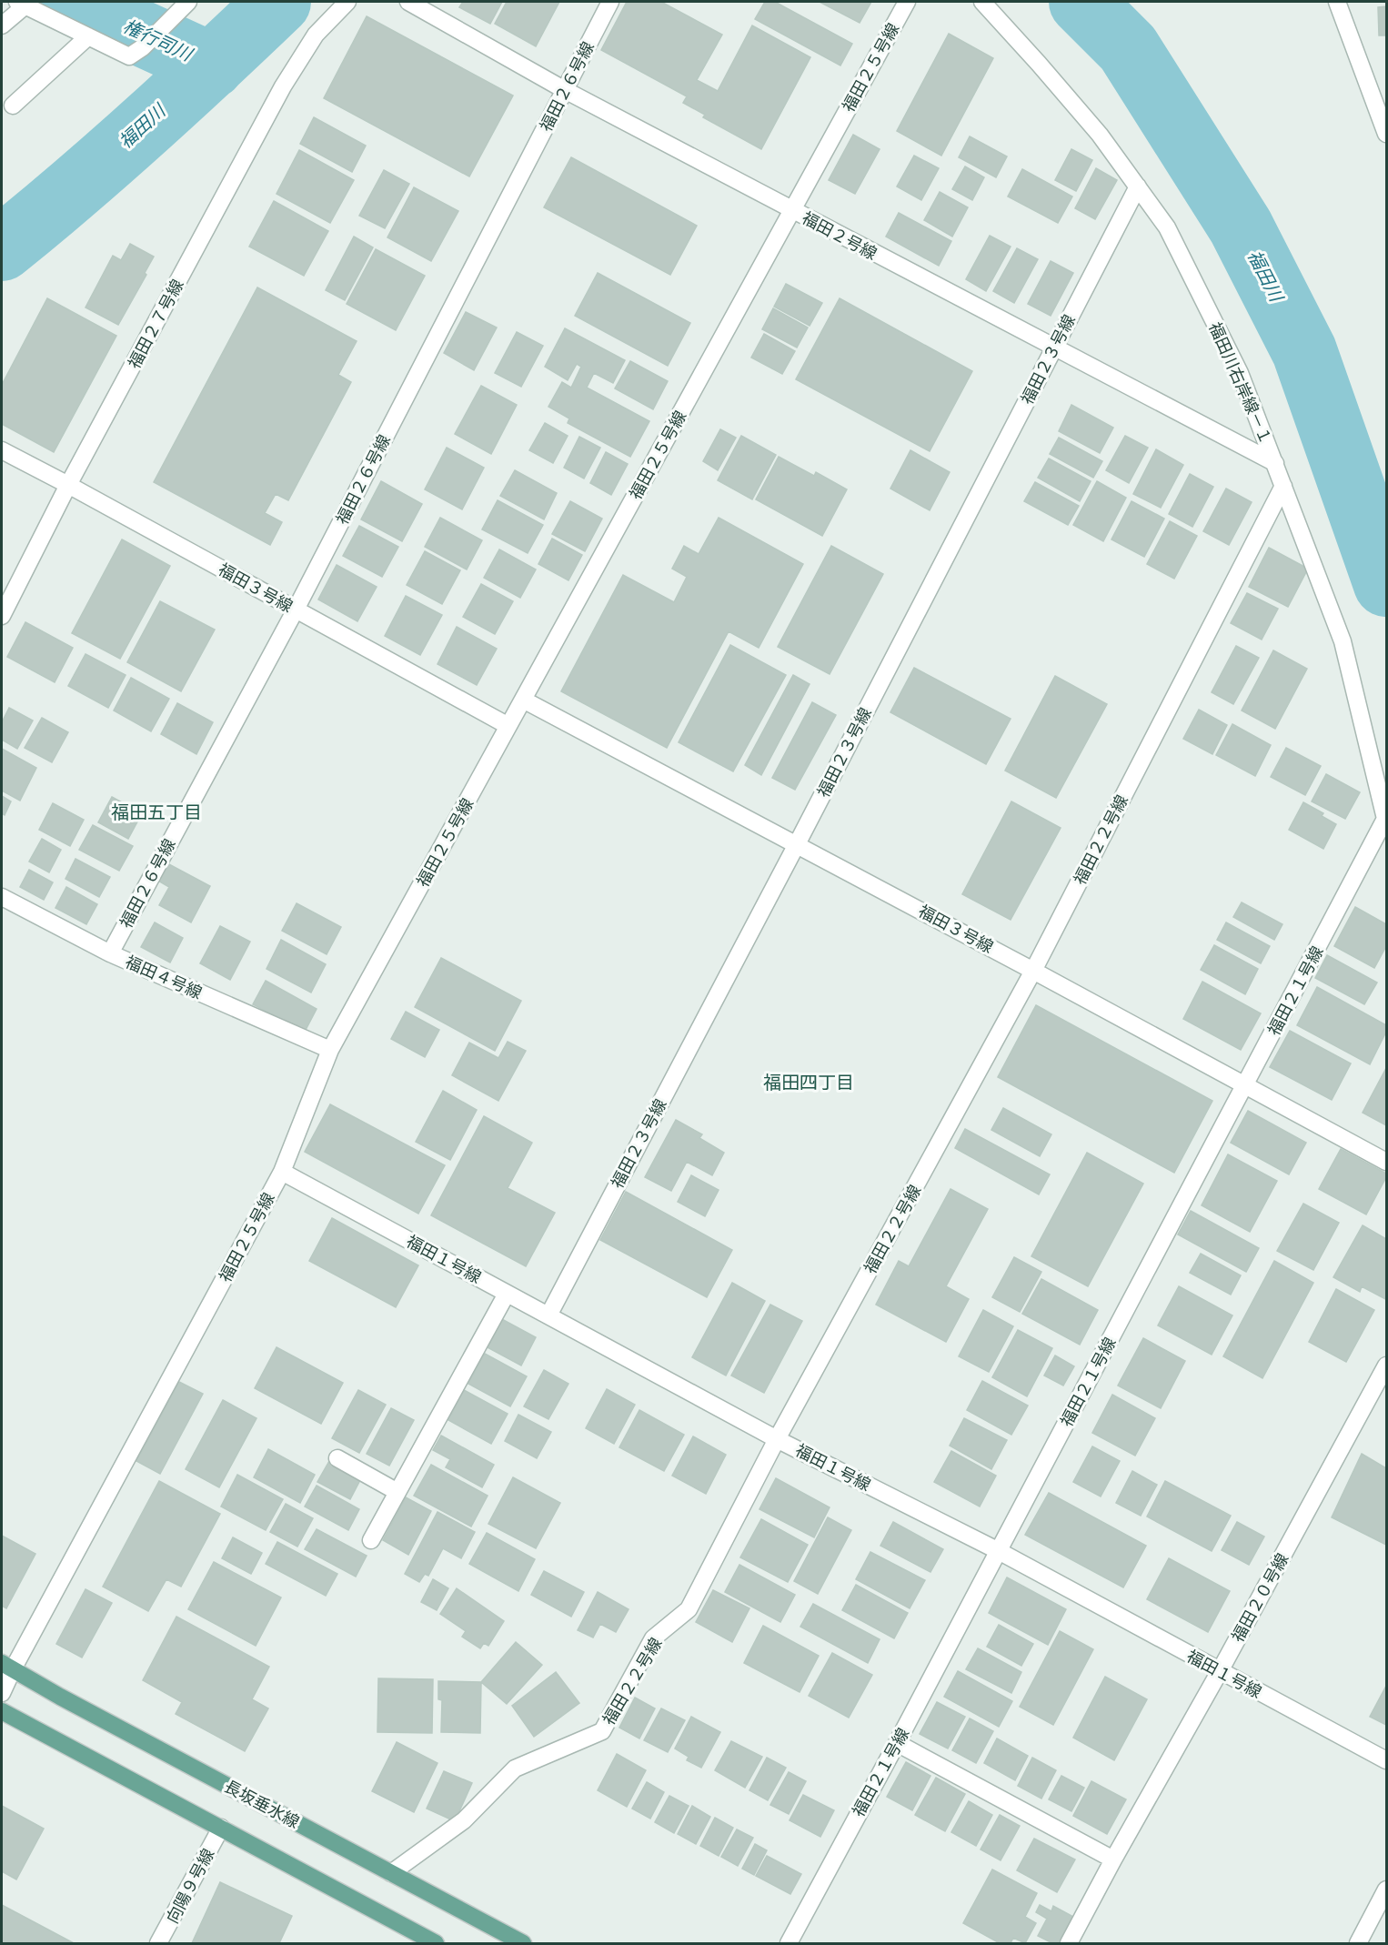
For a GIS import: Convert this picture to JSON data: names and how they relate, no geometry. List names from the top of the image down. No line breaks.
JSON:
{"streets":{"main road":["長坂垂水線"],"street":["福田２５号線","福田２６号線","福田２号線","福田２７号線","福田２３号線","福田川右岸線－１","福田３号線","福田２２号線","福田４号線","福田２１号線","福田１号線","福田２０号線","向陽９号線"]},"crossings":[["福田２５号線","福田２号線"],["福田２５号線","福田３号線"],["福田２５号線","福田４号線"],["福田２５号線","福田１号線"],["福田２５号線","長坂垂水線"],["福田２６号線","福田２号線"],["福田２６号線","福田３号線"],["福田２６号線","福田４号線"],["福田２号線","福田２３号線"],["福田２号線","福田川右岸線－１"],["福田２７号線","福田３号線"],["福田２３号線","福田川右岸線－１"],["福田２３号線","福田３号線"],["福田２３号線","福田１号線"],["福田川右岸線－１","福田２２号線"],["福田川右岸線－１","福田２１号線"],["福田３号線","福田２２号線"],["福田３号線","福田２１号線"],["福田２２号線","福田１号線"],["福田２２号線","長坂垂水線"],["福田２１号線","福田１号線"],["福田１号線","福田２０号線"]],"districts":["福田五丁目","福田四丁目"],"water":["権行司川","福田川"]}
